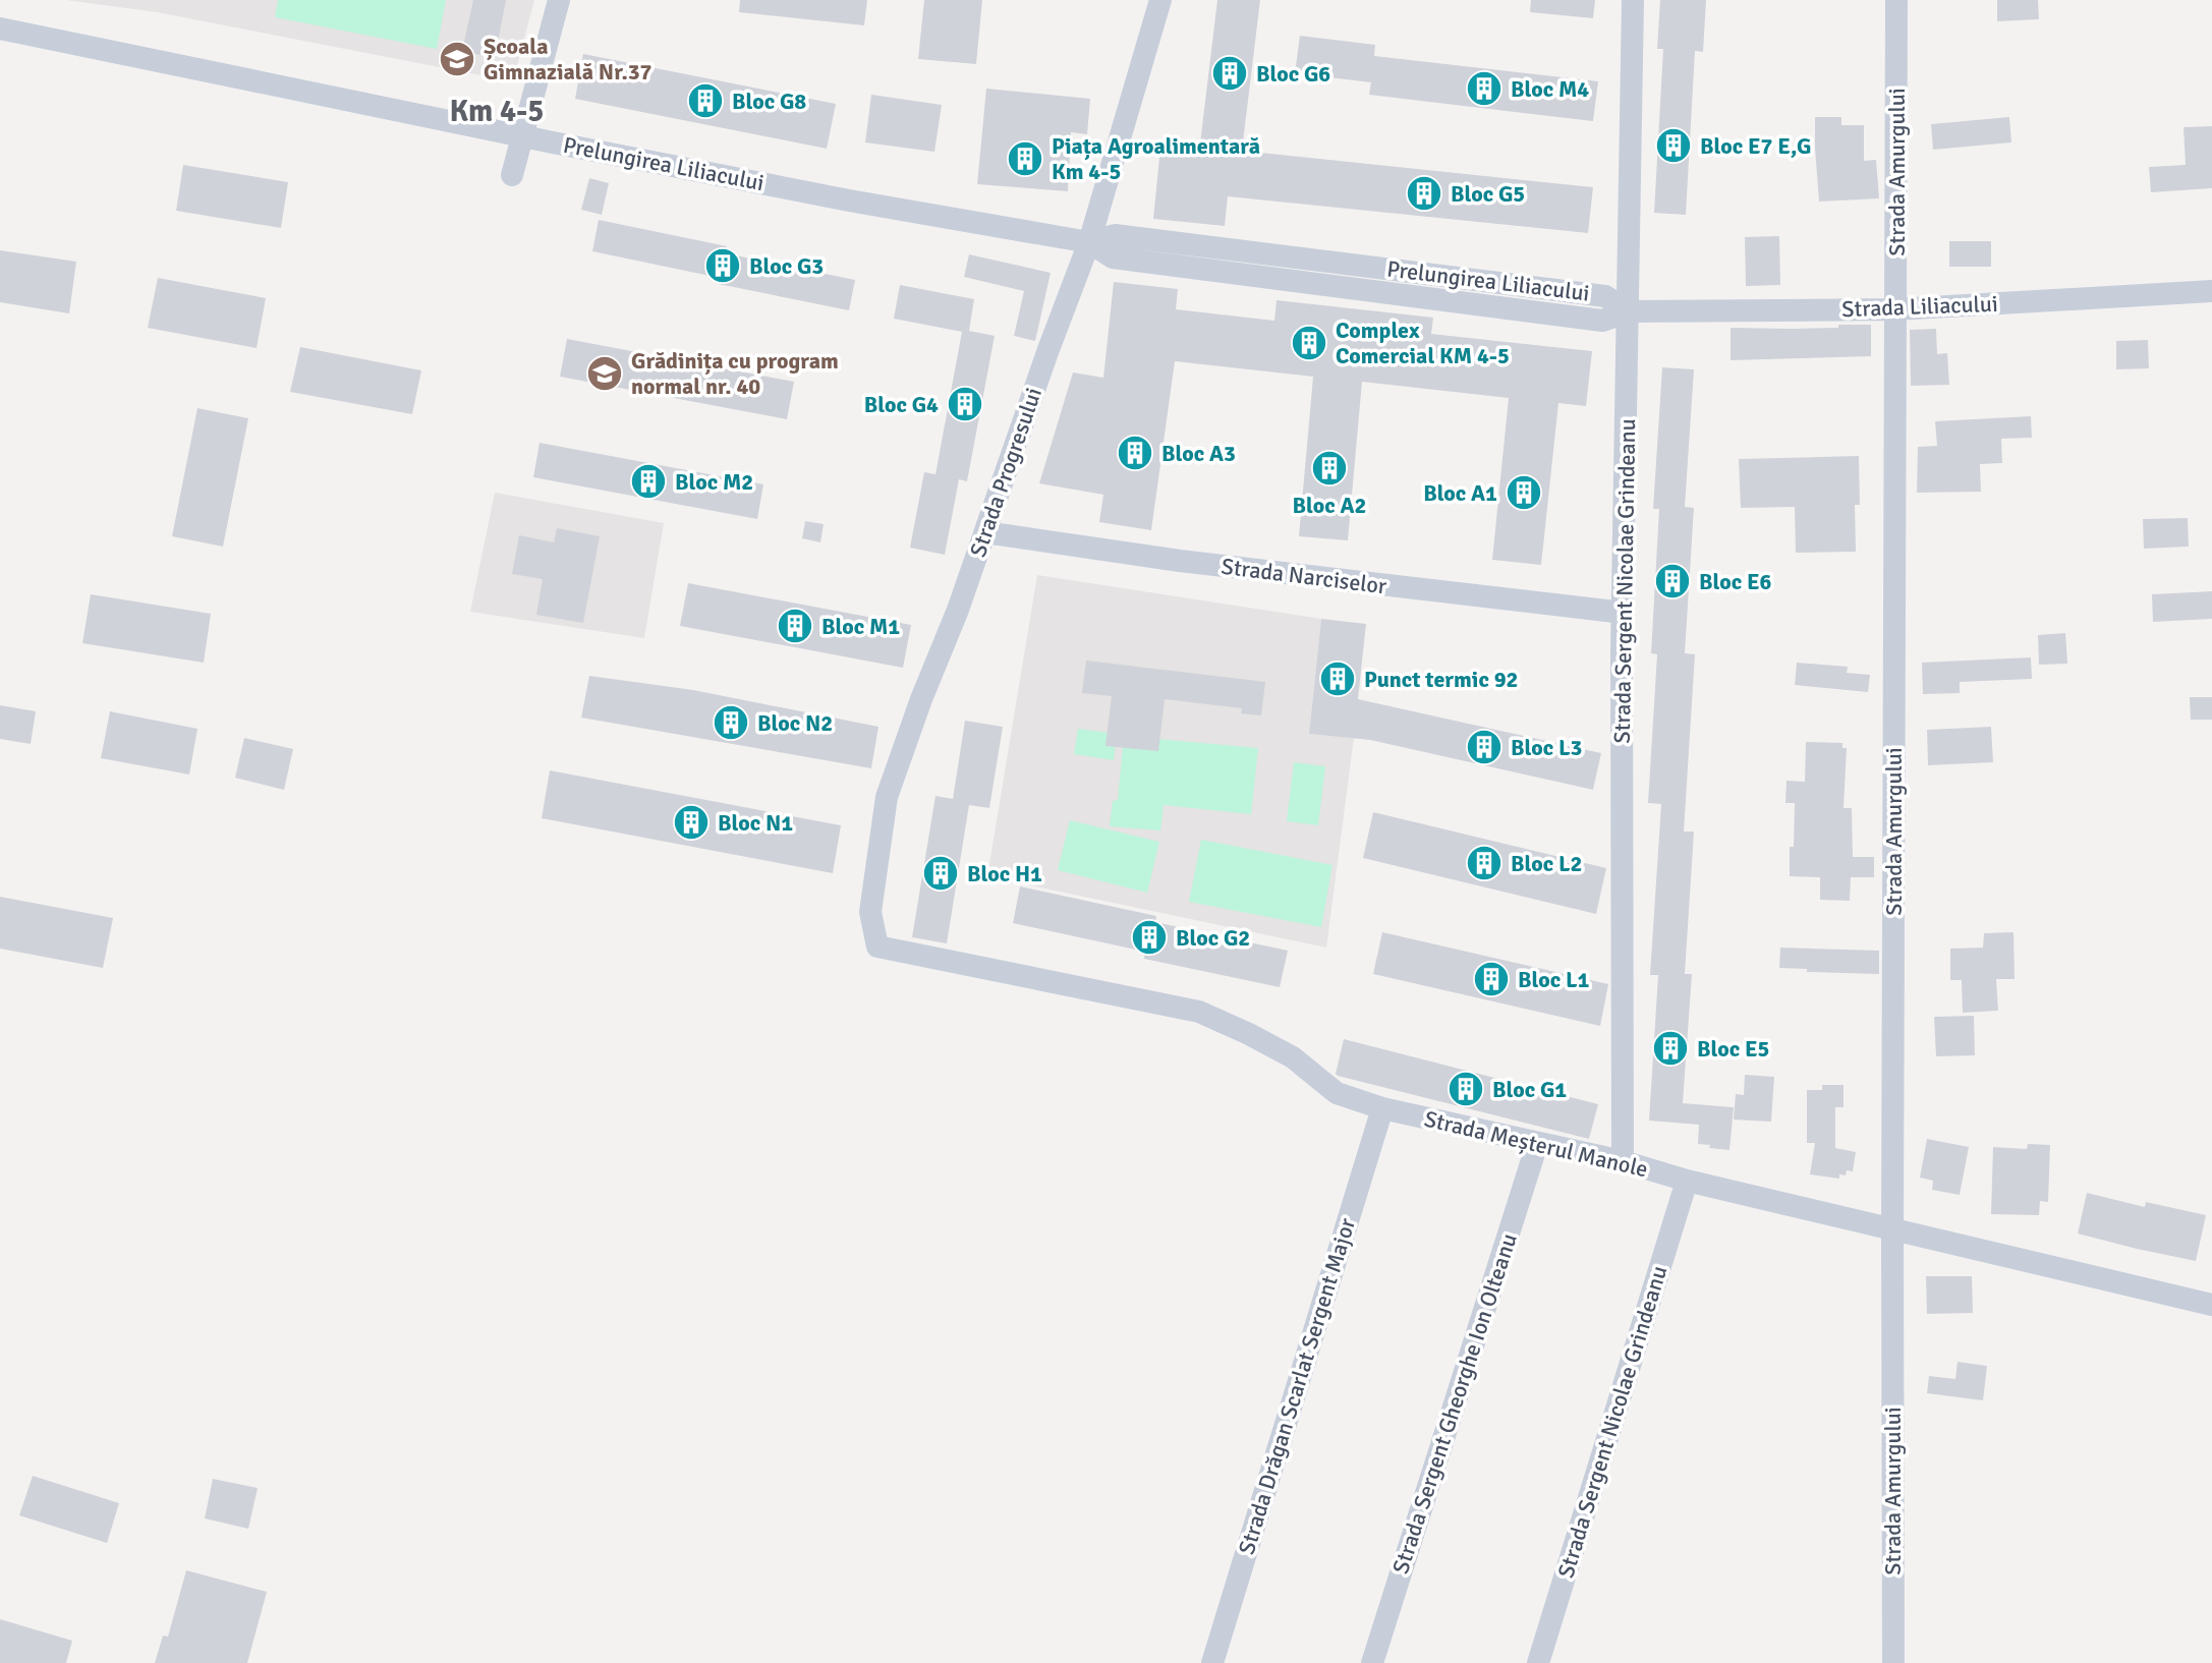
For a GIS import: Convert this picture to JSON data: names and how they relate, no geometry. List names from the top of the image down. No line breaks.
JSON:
{"streets":{"street":["Prelungirea Liliacului","Strada Amurgului","Strada Liliacului","Strada Progresului","Strada Narciselor","Strada Sergent Nicolae Grindeanu","Strada Meșterul Manole","Strada Drăgan Scarlat Sergent Major","Strada Sergent Gheorghe Ion Olteanu"]},"crossings":[["Prelungirea Liliacului","Strada Liliacului"],["Prelungirea Liliacului","Strada Progresului"],["Prelungirea Liliacului","Strada Sergent Nicolae Grindeanu"],["Strada Amurgului","Strada Liliacului"],["Strada Amurgului","Strada Meșterul Manole"],["Strada Liliacului","Strada Sergent Nicolae Grindeanu"],["Strada Progresului","Strada Narciselor"],["Strada Progresului","Strada Meșterul Manole"],["Strada Narciselor","Strada Sergent Nicolae Grindeanu"],["Strada Sergent Nicolae Grindeanu","Strada Meșterul Manole"],["Strada Meșterul Manole","Strada Drăgan Scarlat Sergent Major"],["Strada Meșterul Manole","Strada Sergent Gheorghe Ion Olteanu"]],"districts":["Km 4-5"],"places":{"school or university":["Școala Gimnazială Nr.37","Grădinița cu program normal nr. 40"],"building":["Bloc G6","Bloc M4","Bloc G8","Bloc E7 E,G","Piața Agroalimentară Km 4-5","Bloc G5","Bloc G3","Complex Comercial KM 4-5","Bloc G4","Bloc A3","Bloc A2","Bloc M2","Bloc A1","Bloc E6","Bloc M1","Punct termic 92","Bloc N2","Bloc L3","Bloc N1","Bloc L2","Bloc H1","Bloc G2","Bloc L1","Bloc E5","Bloc G1"]}}
